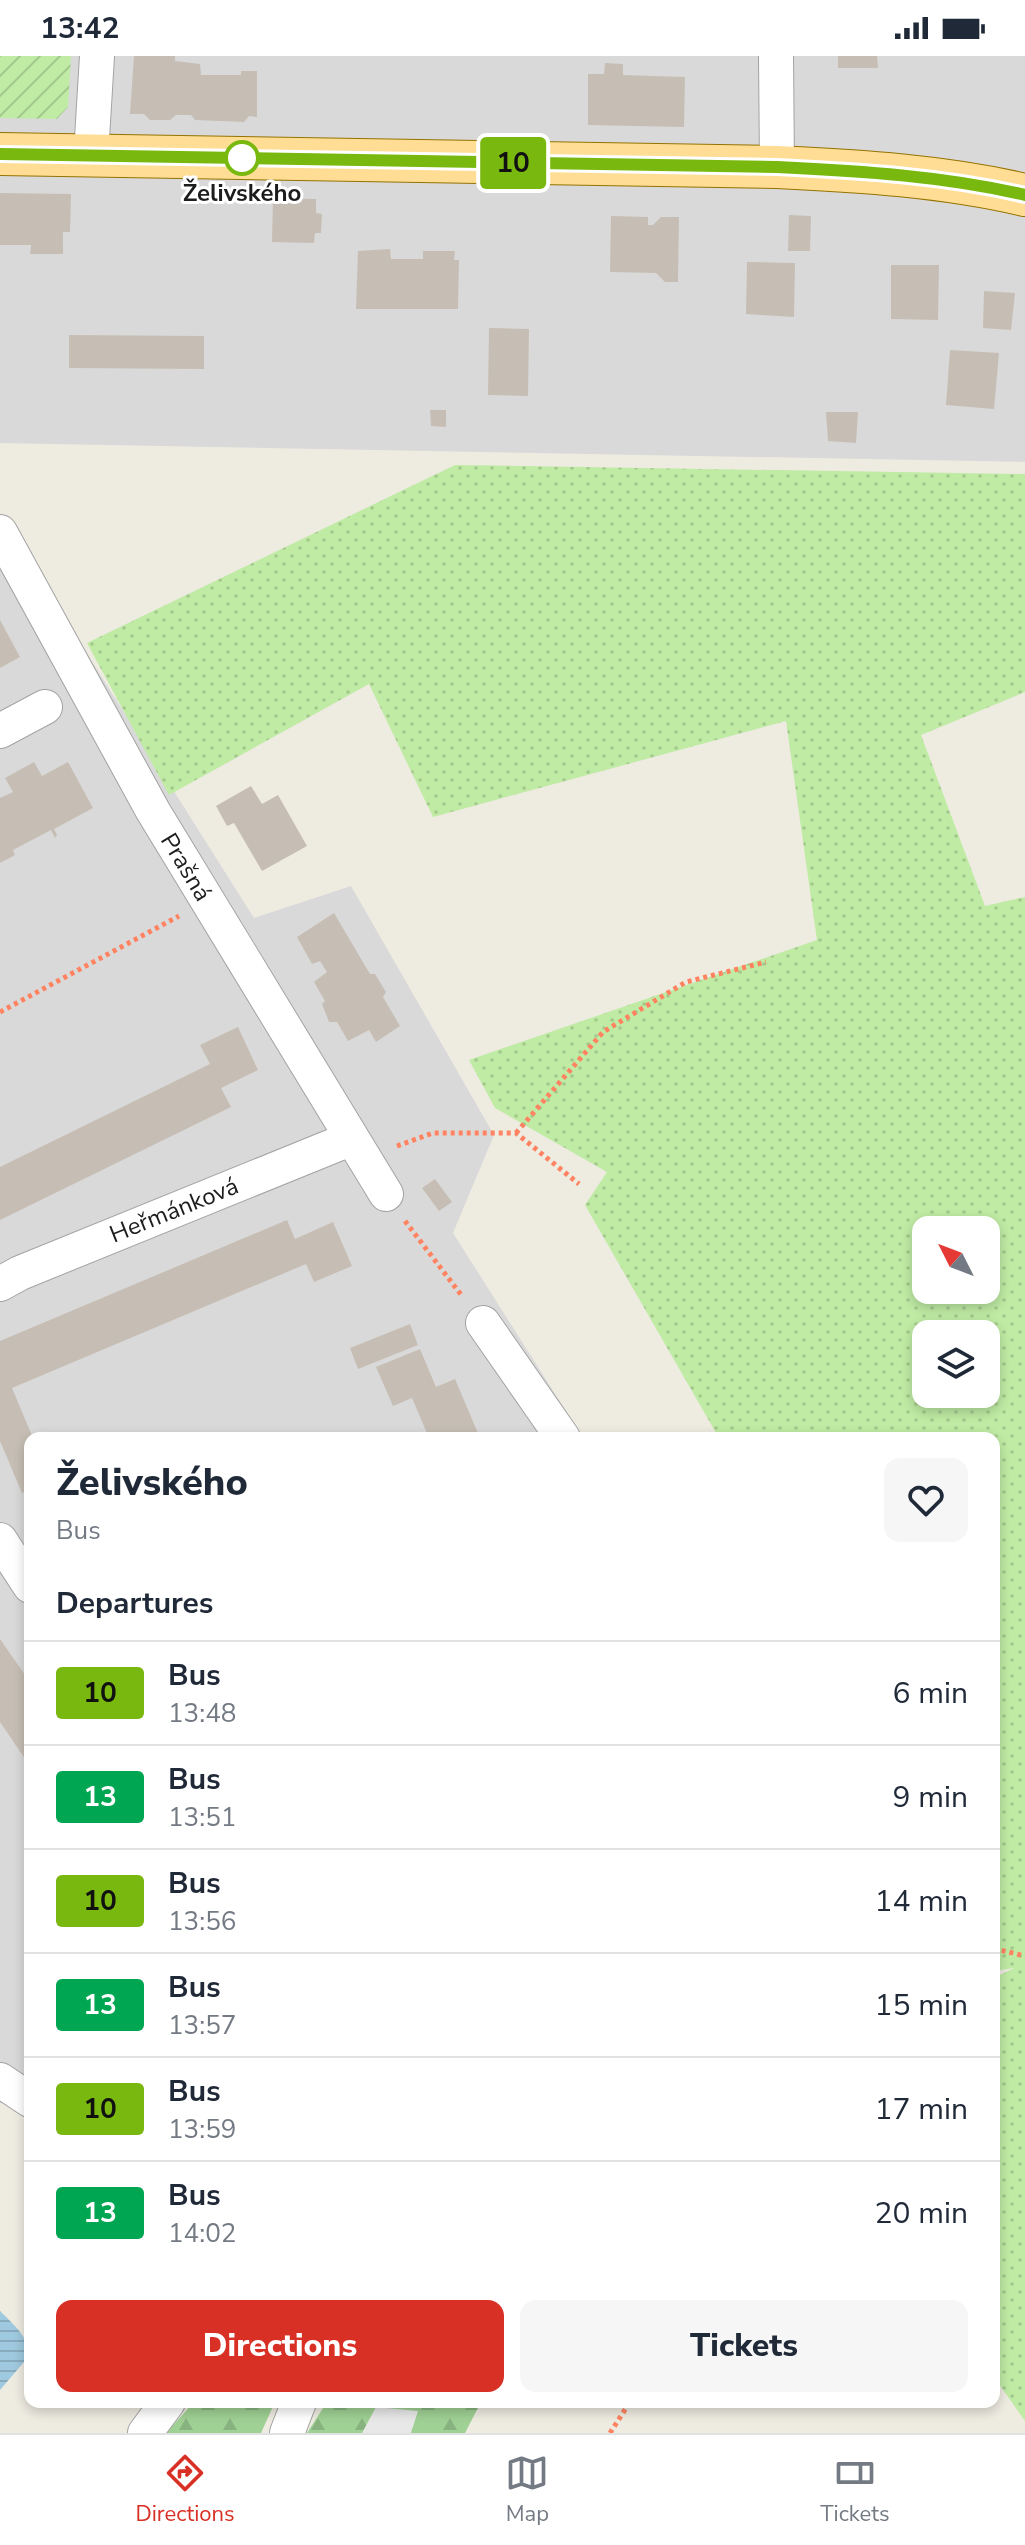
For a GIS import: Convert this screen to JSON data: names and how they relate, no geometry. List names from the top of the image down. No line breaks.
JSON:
{"streets":{"street":["Prašná","Heřmánková"]},"crossings":[["Prašná","Heřmánková"]],"places":["Želivského"],"lines":["bus line 10"],"north":"top left","page":{"status":"13:42","on_map":"10","heading":[["Želivského","Bus"],"Departures"],"list":[{"mark":"10","name":"Bus","note":"13:48","value":"6 min"},{"mark":"13","name":"Bus","note":"13:51","value":"9 min"},{"mark":"10","name":"Bus","note":"13:56","value":"14 min"},{"mark":"13","name":"Bus","note":"13:57","value":"15 min"},{"mark":"10","name":"Bus","note":"13:59","value":"17 min"},{"mark":"13","name":"Bus","note":"14:02","value":"20 min"}],"buttons":["Directions","Tickets"],"tabs":["Directions","Map","Tickets"]}}
